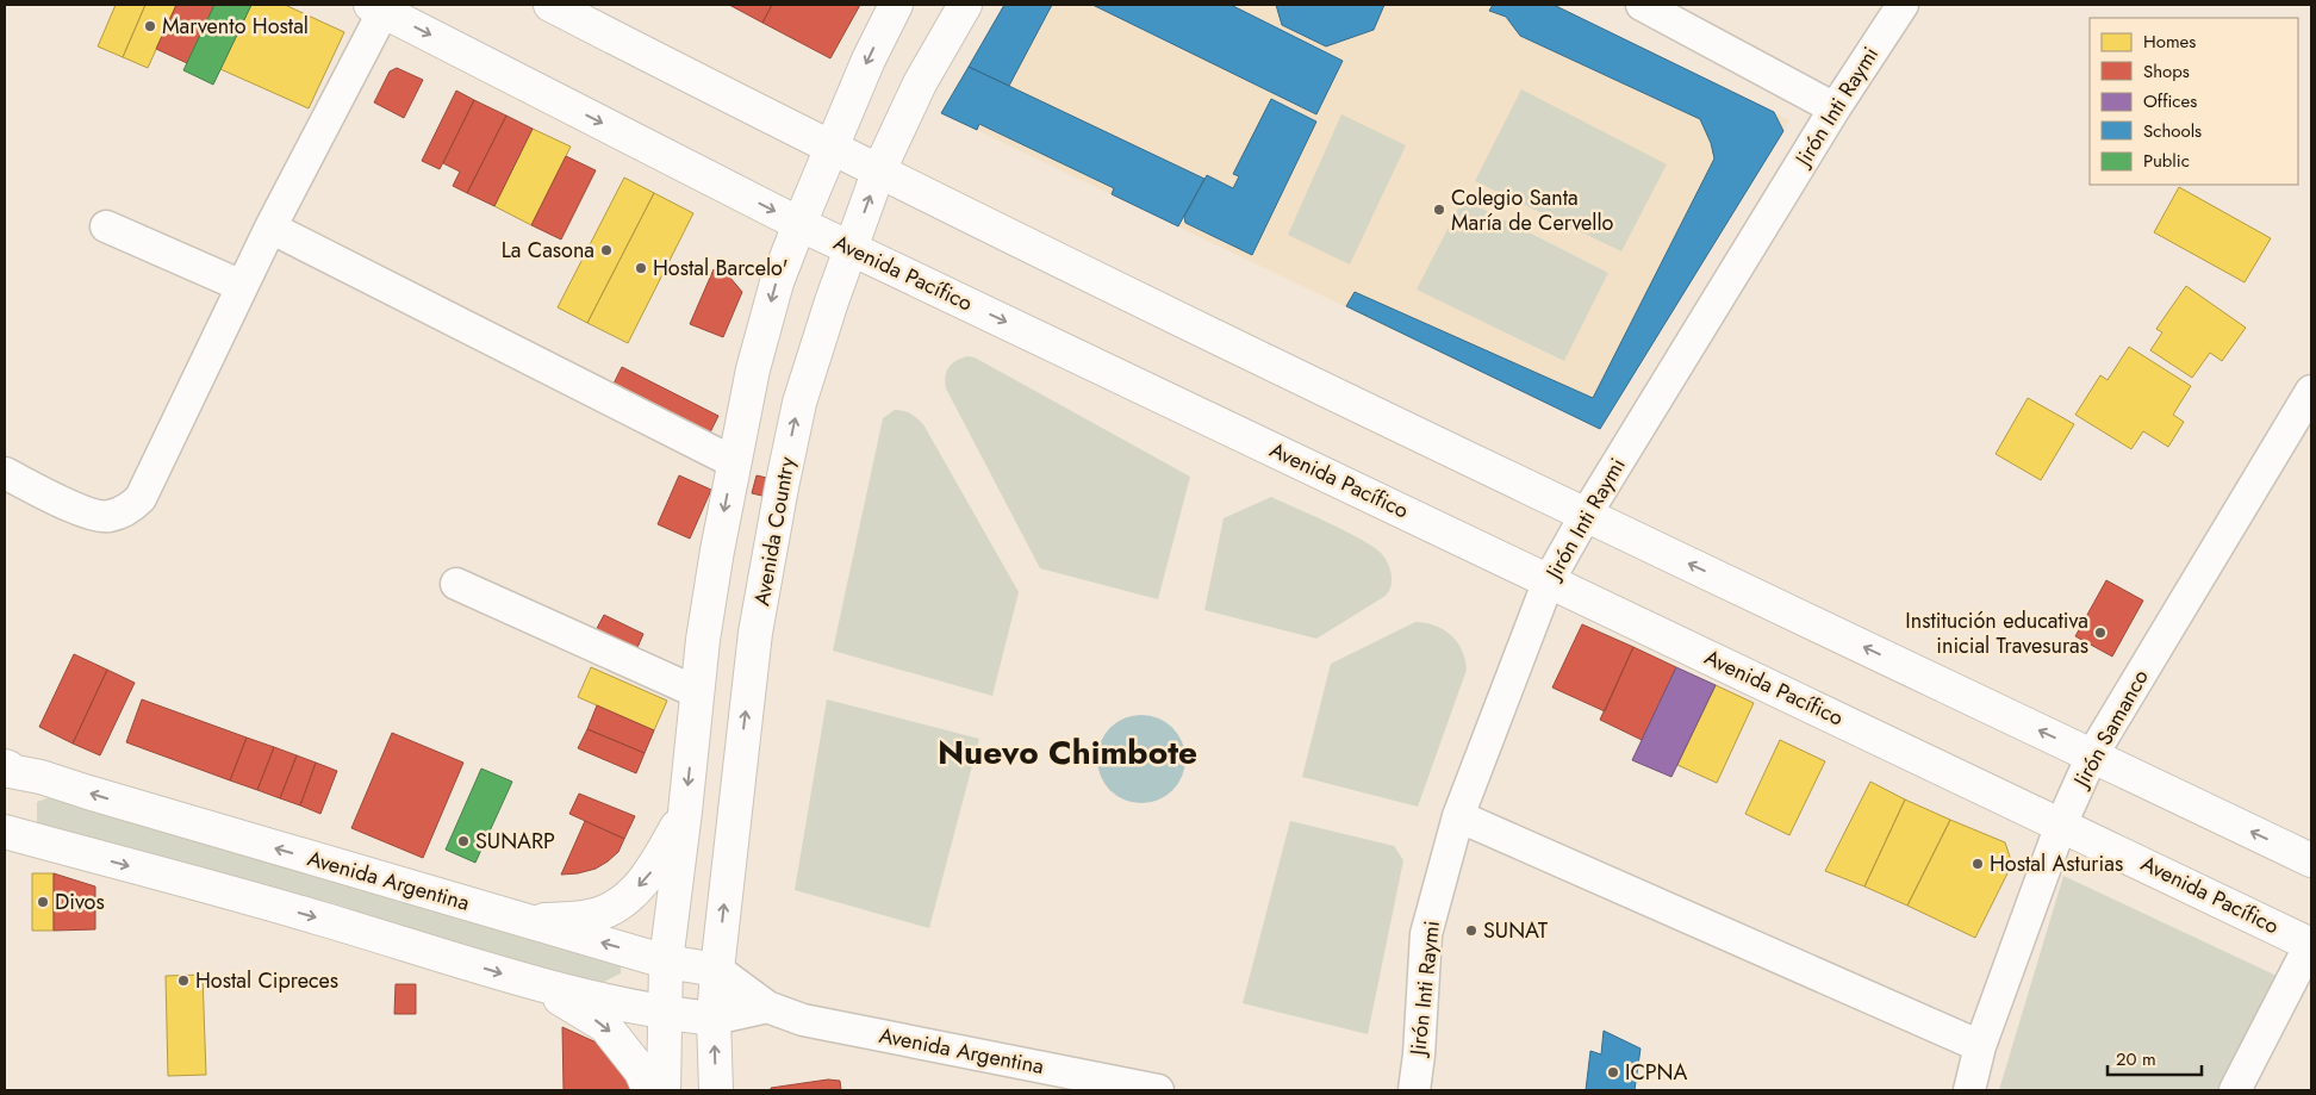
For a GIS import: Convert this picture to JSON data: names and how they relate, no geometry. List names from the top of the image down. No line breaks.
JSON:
{"streets":{"main road":["Avenida Pacífico","Avenida Country","Avenida Argentina"],"street":["Jirón Inti Raymi","Jirón Samanco"]},"crossings":[["Jirón Inti Raymi","Avenida Pacífico"],["Avenida Pacífico","Avenida Country"],["Avenida Pacífico","Jirón Samanco"],["Avenida Country","Avenida Argentina"]],"districts":["Nuevo Chimbote"],"places":["Marvento Hostal","Colegio Santa María de Cervello","La Casona","Hostal Barcelo'","Institución educativa inicial Travesuras","SUNARP","Hostal Asturias","Divos","SUNAT","Hostal Cipreces","ICPNA"],"legend":["Homes","Shops","Offices","Schools","Public"],"scale_bar":"20 m"}
